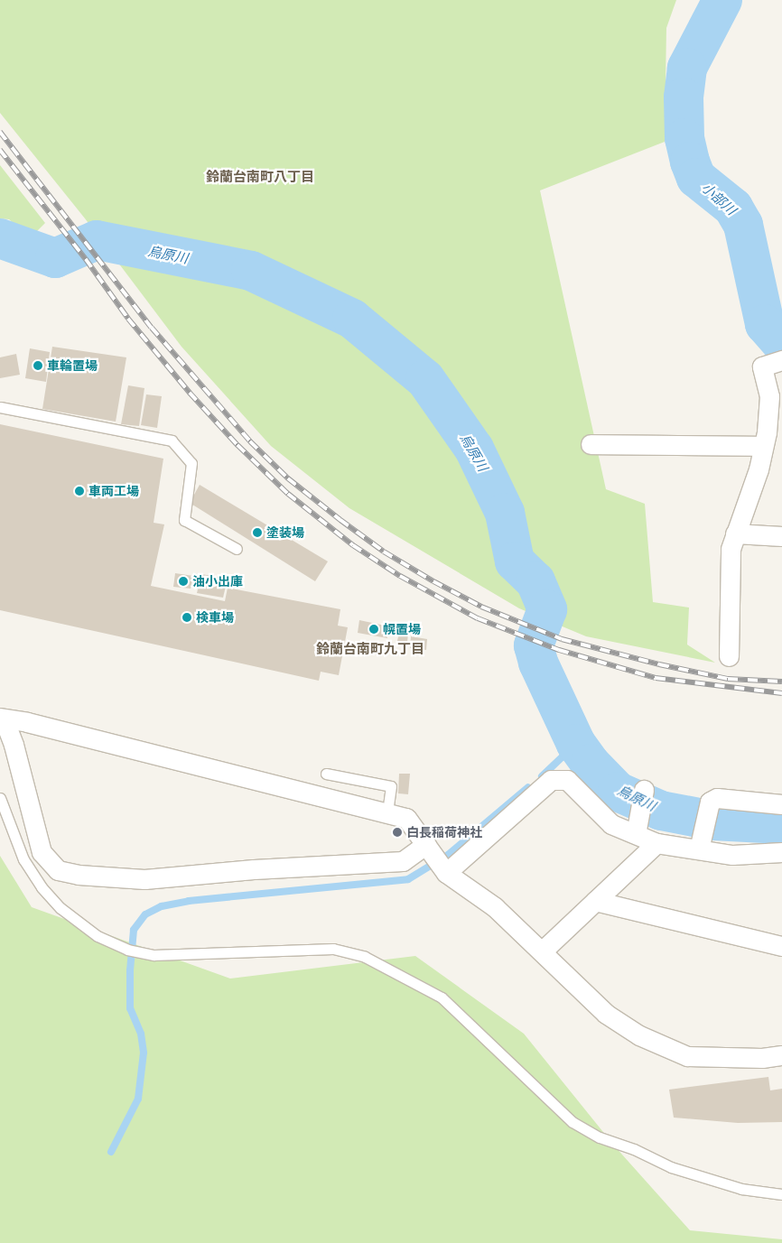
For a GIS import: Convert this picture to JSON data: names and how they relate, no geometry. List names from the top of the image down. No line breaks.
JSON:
{"districts":["鈴蘭台南町八丁目","鈴蘭台南町九丁目"],"water":["小部川","烏原川"],"places":["車輪置場","車両工場","塗装場","油小出庫","検車場","幌置場","白長稲荷神社"]}
